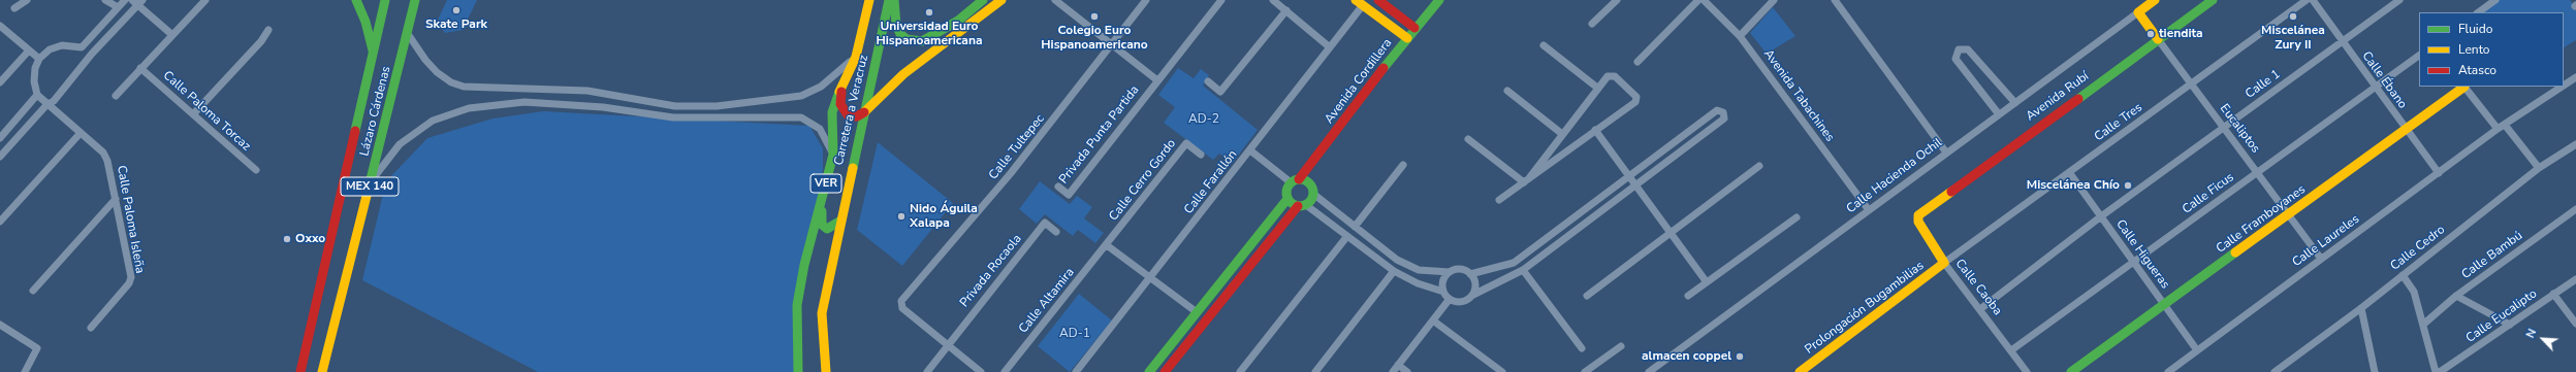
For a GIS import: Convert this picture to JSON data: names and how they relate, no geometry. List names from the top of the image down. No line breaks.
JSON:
{"streets":{"main road":["Avenida Cordillera","Avenida Rubí","Carretera a Veracruz","Lázaro Cárdenas","Eucaliptos","Calle Hacienda Ochil","VER","MEX 140","Calle Framboyanes","Calle Caoba","Prolongación Bugambilias"],"street":["Calle Ébano","Calle 1","Avenida Tabachines","Calle Paloma Torcaz","Calle Tres","Privada Punta Partida","Calle Tultepec","Calle Cerro Gordo","Calle Farallón","Calle Ficus","Calle Paloma Isleña","Calle Laureles","Calle Cedro","Calle Higueras","Calle Bambú","Privada Rocaola","Calle Altamira","Calle Eucalipto"]},"crossings":[["Calle Ébano","Calle 1"],["Calle Ébano","Calle Ficus"],["Calle Ébano","Calle Framboyanes"],["Calle Ébano","Calle Laureles"],["Calle 1","Eucaliptos"],["Calle 1","Calle Higueras"],["Calle 1","Calle Caoba"],["Avenida Tabachines","Calle Hacienda Ochil"],["Avenida Rubí","Eucaliptos"],["Avenida Rubí","Calle Caoba"],["Calle Tres","Eucaliptos"],["Calle Tres","Calle Higueras"],["Calle Tres","Calle Caoba"],["Calle Tres","Prolongación Bugambilias"],["Eucaliptos","Calle Hacienda Ochil"],["Eucaliptos","Calle Ficus"],["Eucaliptos","Calle Framboyanes"],["Eucaliptos","Calle Laureles"],["Calle Tultepec","Privada Rocaola"],["Calle Cerro Gordo","Calle Altamira"],["Calle Ficus","Calle Higueras"],["Calle Ficus","Calle Caoba"],["Calle Framboyanes","Calle Higueras"],["Calle Laureles","Calle Higueras"],["Calle Caoba","Prolongación Bugambilias"]],"parks":["AD-2","AD-1"],"places":["Skate Park","Universidad Euro Hispanoamericana","Colegio Euro Hispanoamericano","Miscelánea Zury II","tiendita","Miscelánea Chío","Nido Águila Xalapa","Oxxo","almacen coppel"],"legend":["Fluido","Lento","Atasco"],"north":"top left"}
